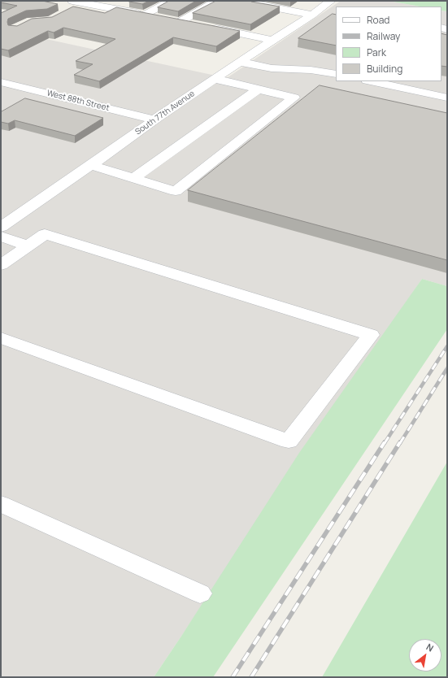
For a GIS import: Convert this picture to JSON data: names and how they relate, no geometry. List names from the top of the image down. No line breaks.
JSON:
{"streets":{"street":["West 88th Street","South 77th Avenue"]},"crossings":[["West 88th Street","South 77th Avenue"]],"legend":["Road","Railway","Park","Building"],"north":"top right"}
